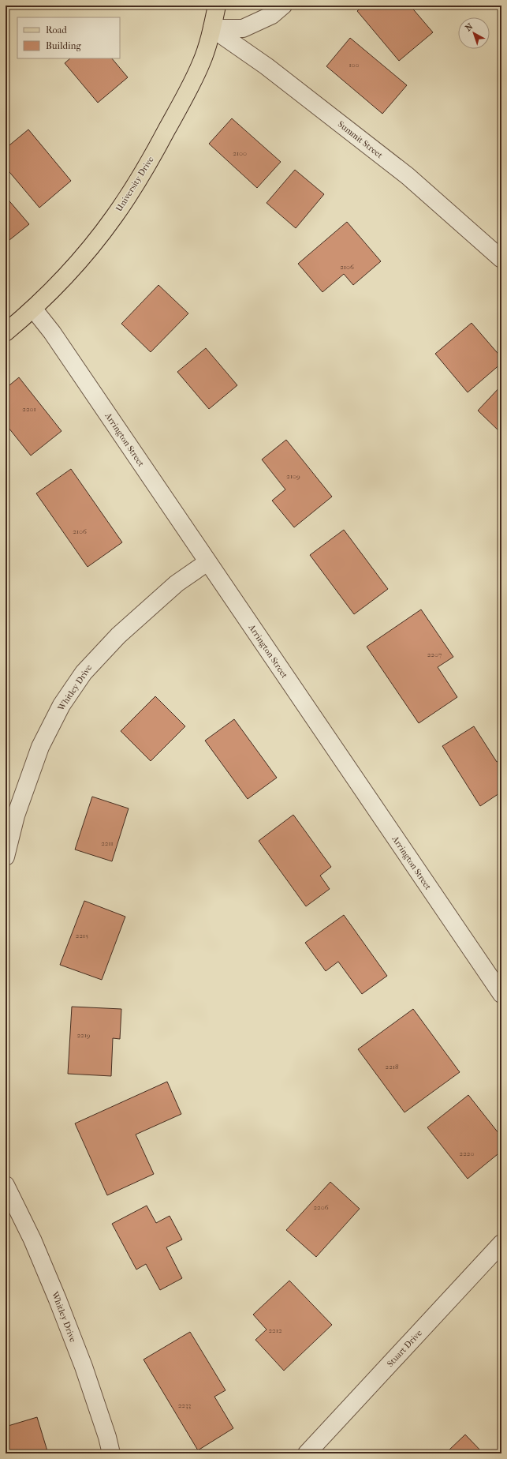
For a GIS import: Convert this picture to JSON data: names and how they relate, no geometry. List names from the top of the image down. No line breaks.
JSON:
{"streets":{"main road":["University Drive"],"street":["Summit Street","Arrington Street","Whitley Drive","Stuart Drive"]},"crossings":[["Summit Street","University Drive"],["University Drive","Arrington Street"],["Arrington Street","Whitley Drive"]],"house_numbers":["100","2100","2106","2201","2109","2106","2207","2211","2215","2219","2218","2220","2206","2212","2233"],"legend":["Road","Building"],"north":"top left"}
